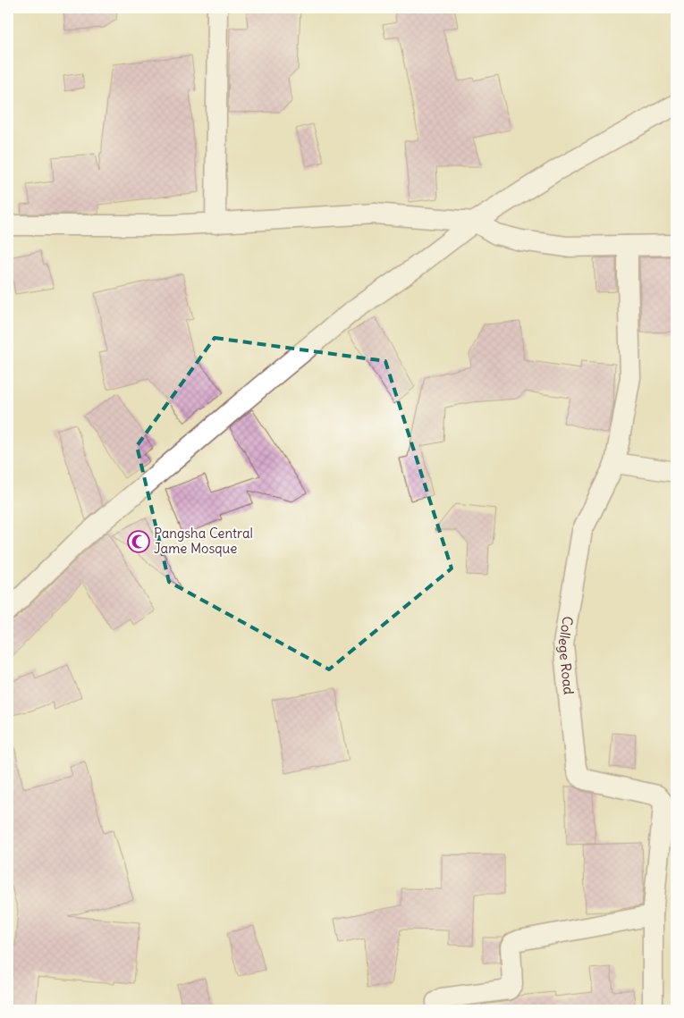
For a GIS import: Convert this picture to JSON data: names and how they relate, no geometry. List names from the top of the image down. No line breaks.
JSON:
{"streets":{"street":["College Road"]},"places":{"mosque":["Pangsha Central Jame Mosque"]}}
